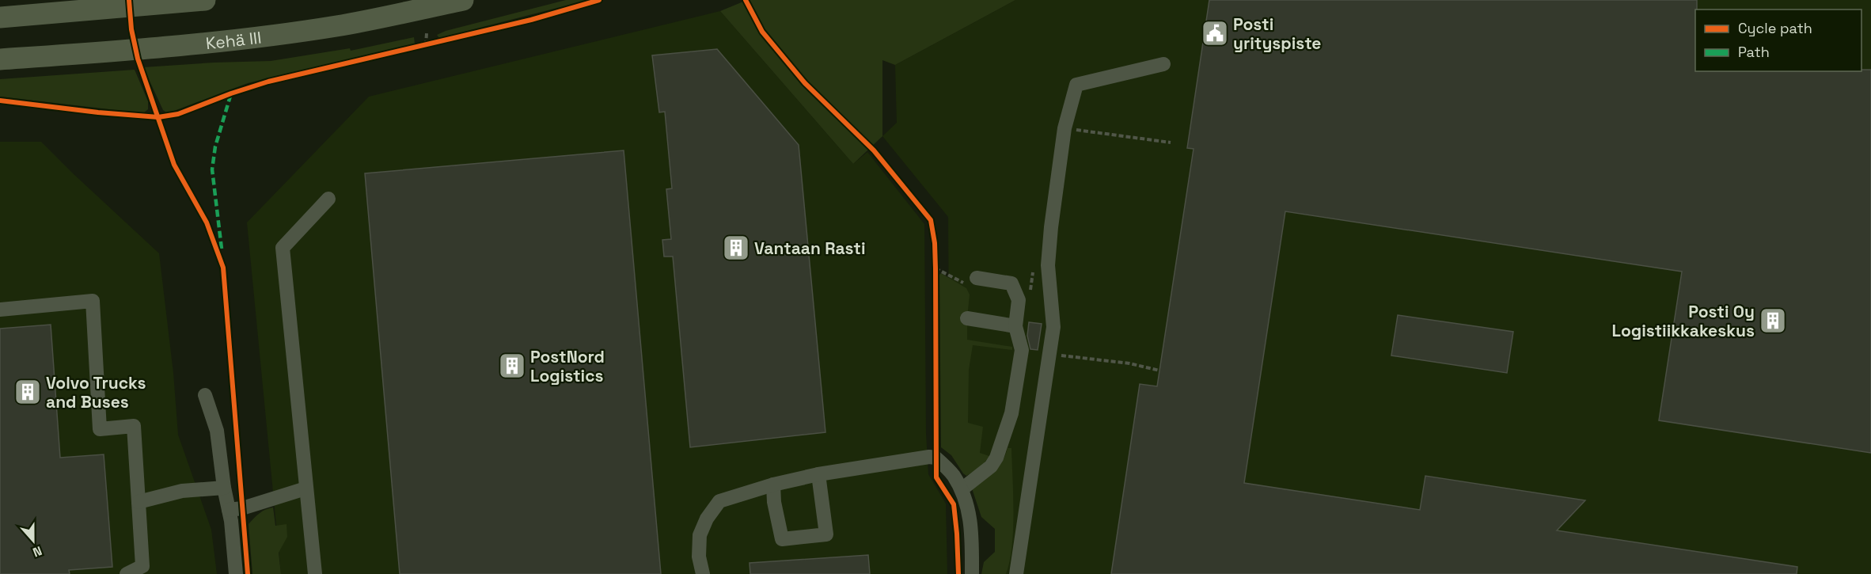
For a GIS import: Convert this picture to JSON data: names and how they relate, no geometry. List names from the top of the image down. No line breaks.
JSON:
{"streets":{"highway":["Kehä III"]},"places":{"public building":["Posti yrityspiste"],"building":["Vantaan Rasti","Posti Oy Logistiikkakeskus","PostNord Logistics","Volvo Trucks and Buses"]},"legend":["Cycle path","Path"],"north":"bottom"}
